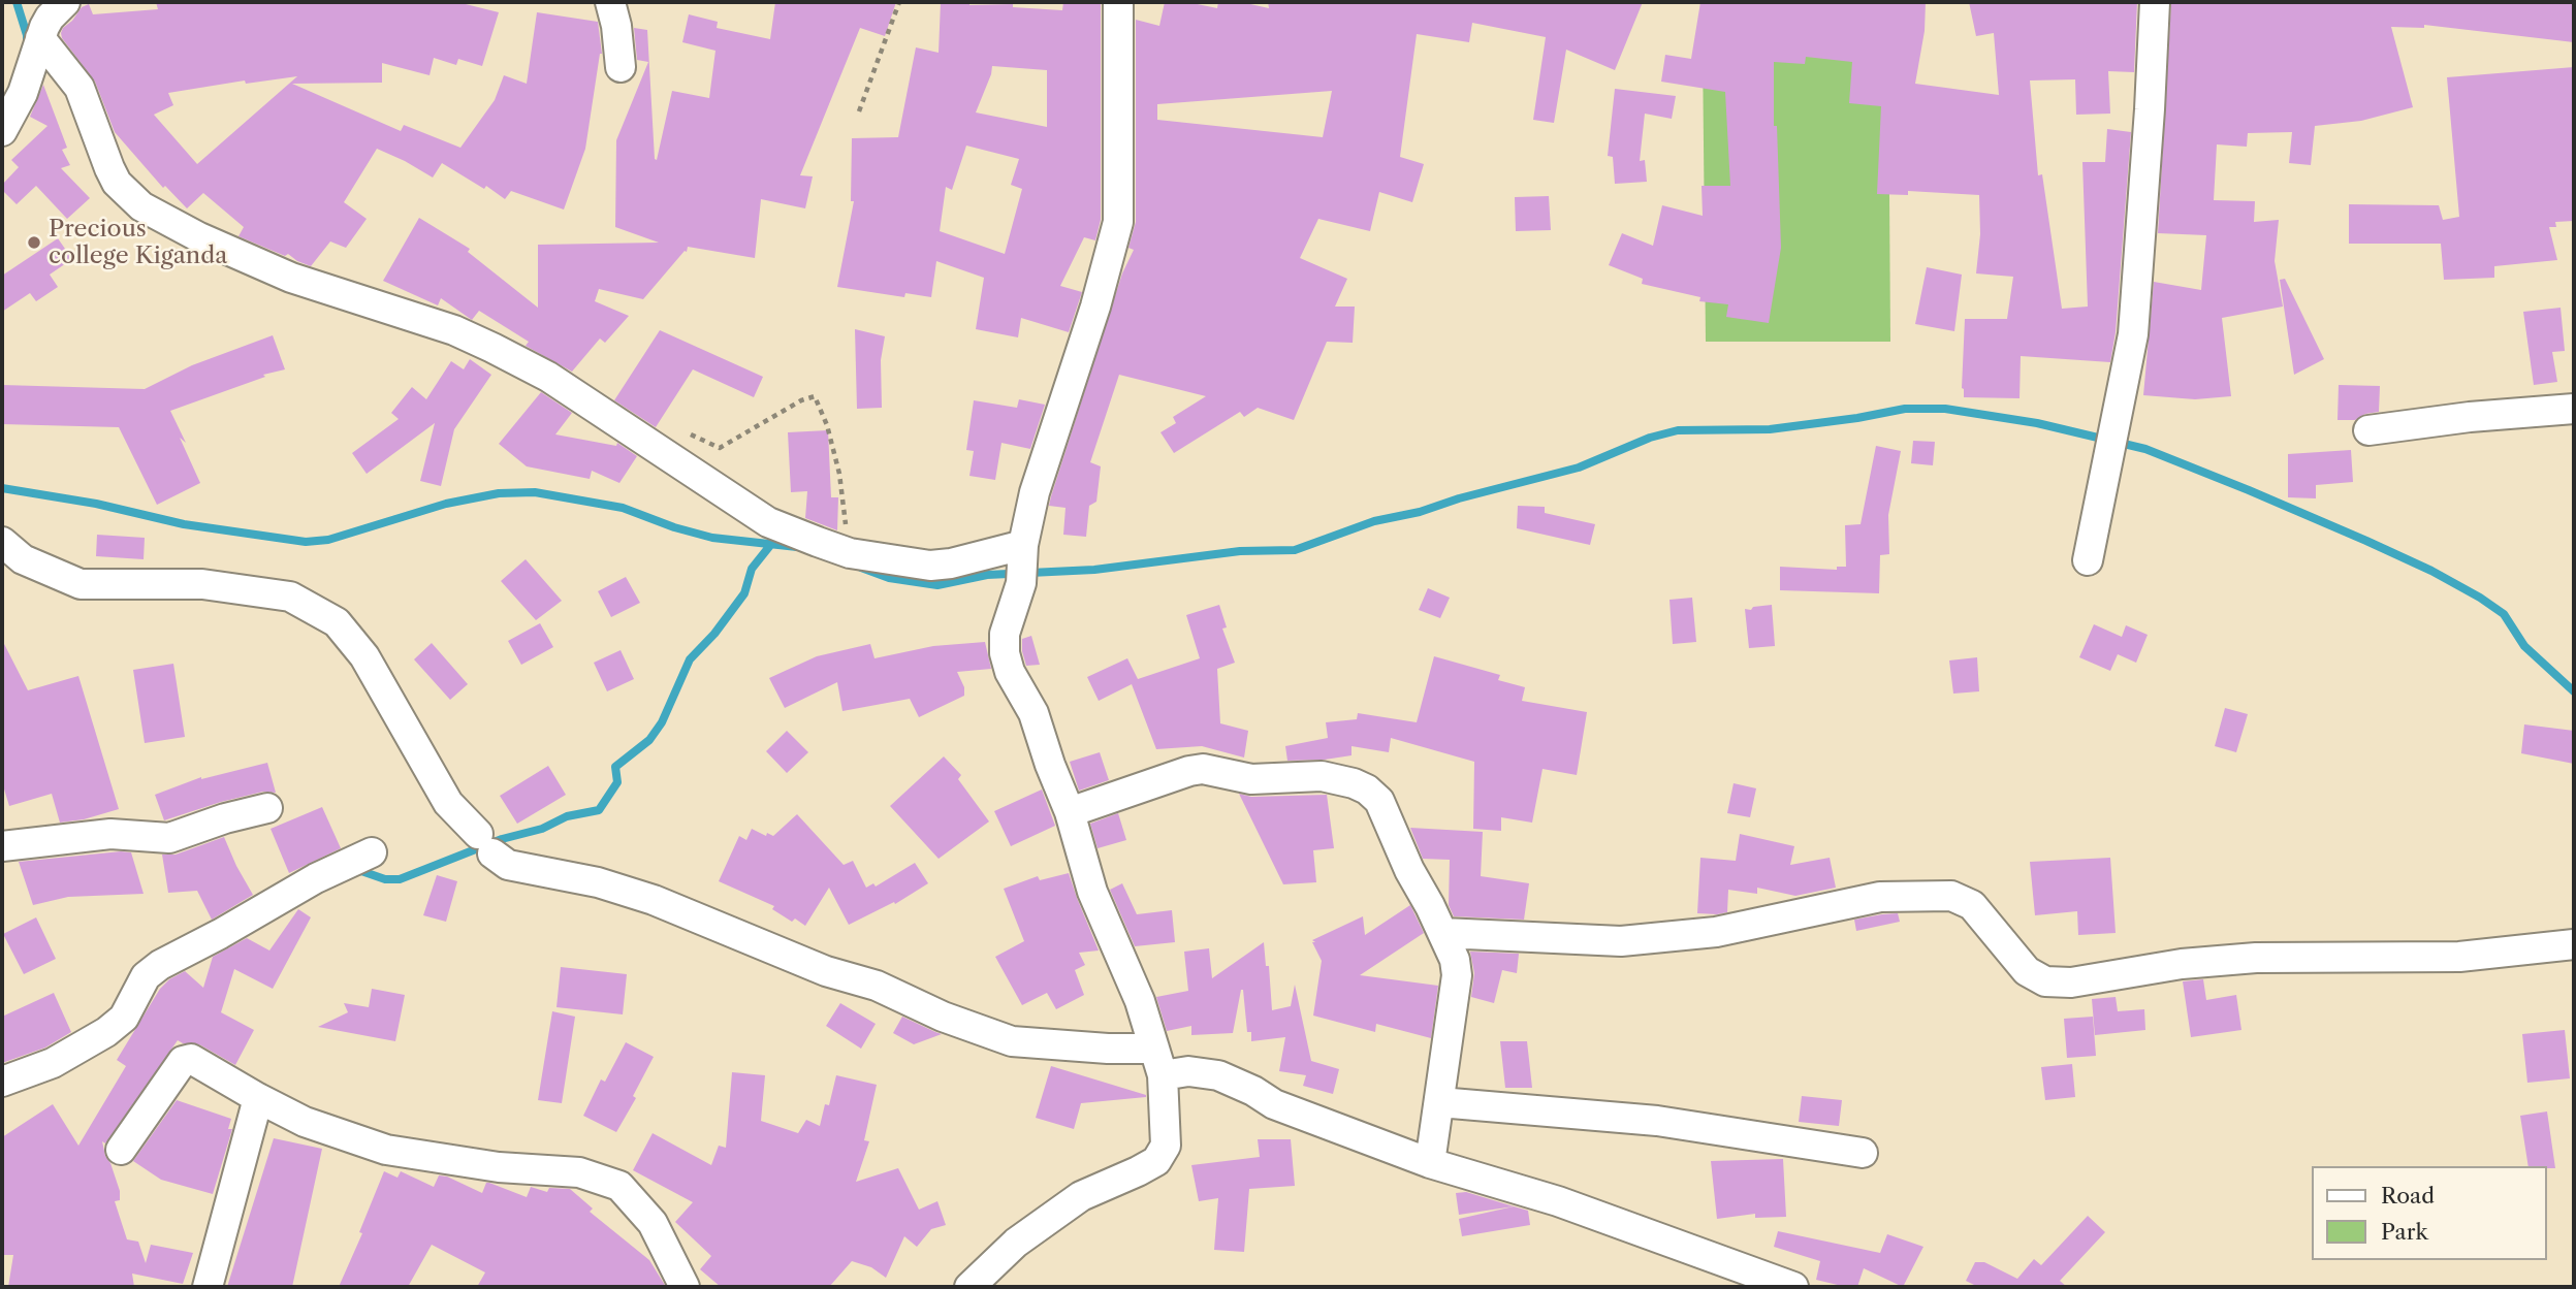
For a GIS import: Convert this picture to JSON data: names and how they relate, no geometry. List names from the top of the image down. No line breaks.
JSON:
{"places":["Precious college Kiganda"],"legend":["Road","Park"]}
